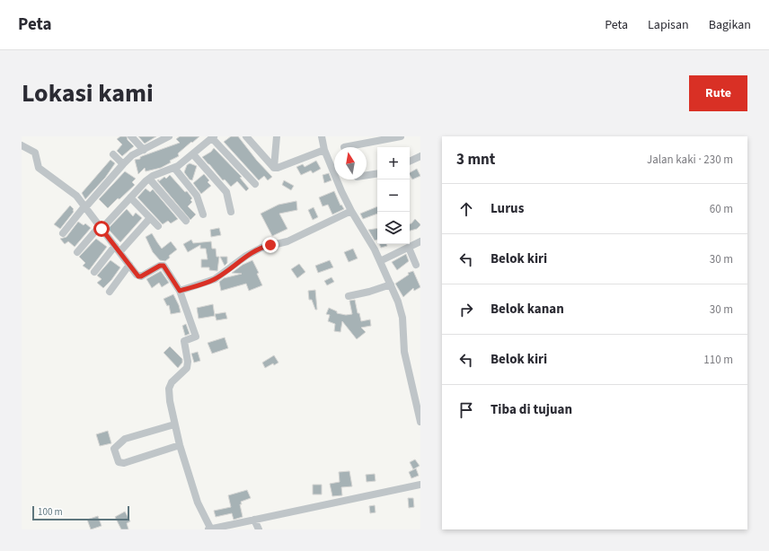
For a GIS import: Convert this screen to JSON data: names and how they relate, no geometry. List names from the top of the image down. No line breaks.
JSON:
{"scale_bar":"100 m","north":"top","page":{"header":"Peta","nav":["Peta","Lapisan","Bagikan"],"title":"Lokasi kami","buttons":"Rute","heading":["3 mnt","Jalan kaki · 230 m"],"map_buttons":["+","−"],"list":[["Lurus","60 m"],["Belok kiri","30 m"],["Belok kanan","30 m"],["Belok kiri","110 m"],"Tiba di tujuan"],"scale":"100 m"}}
